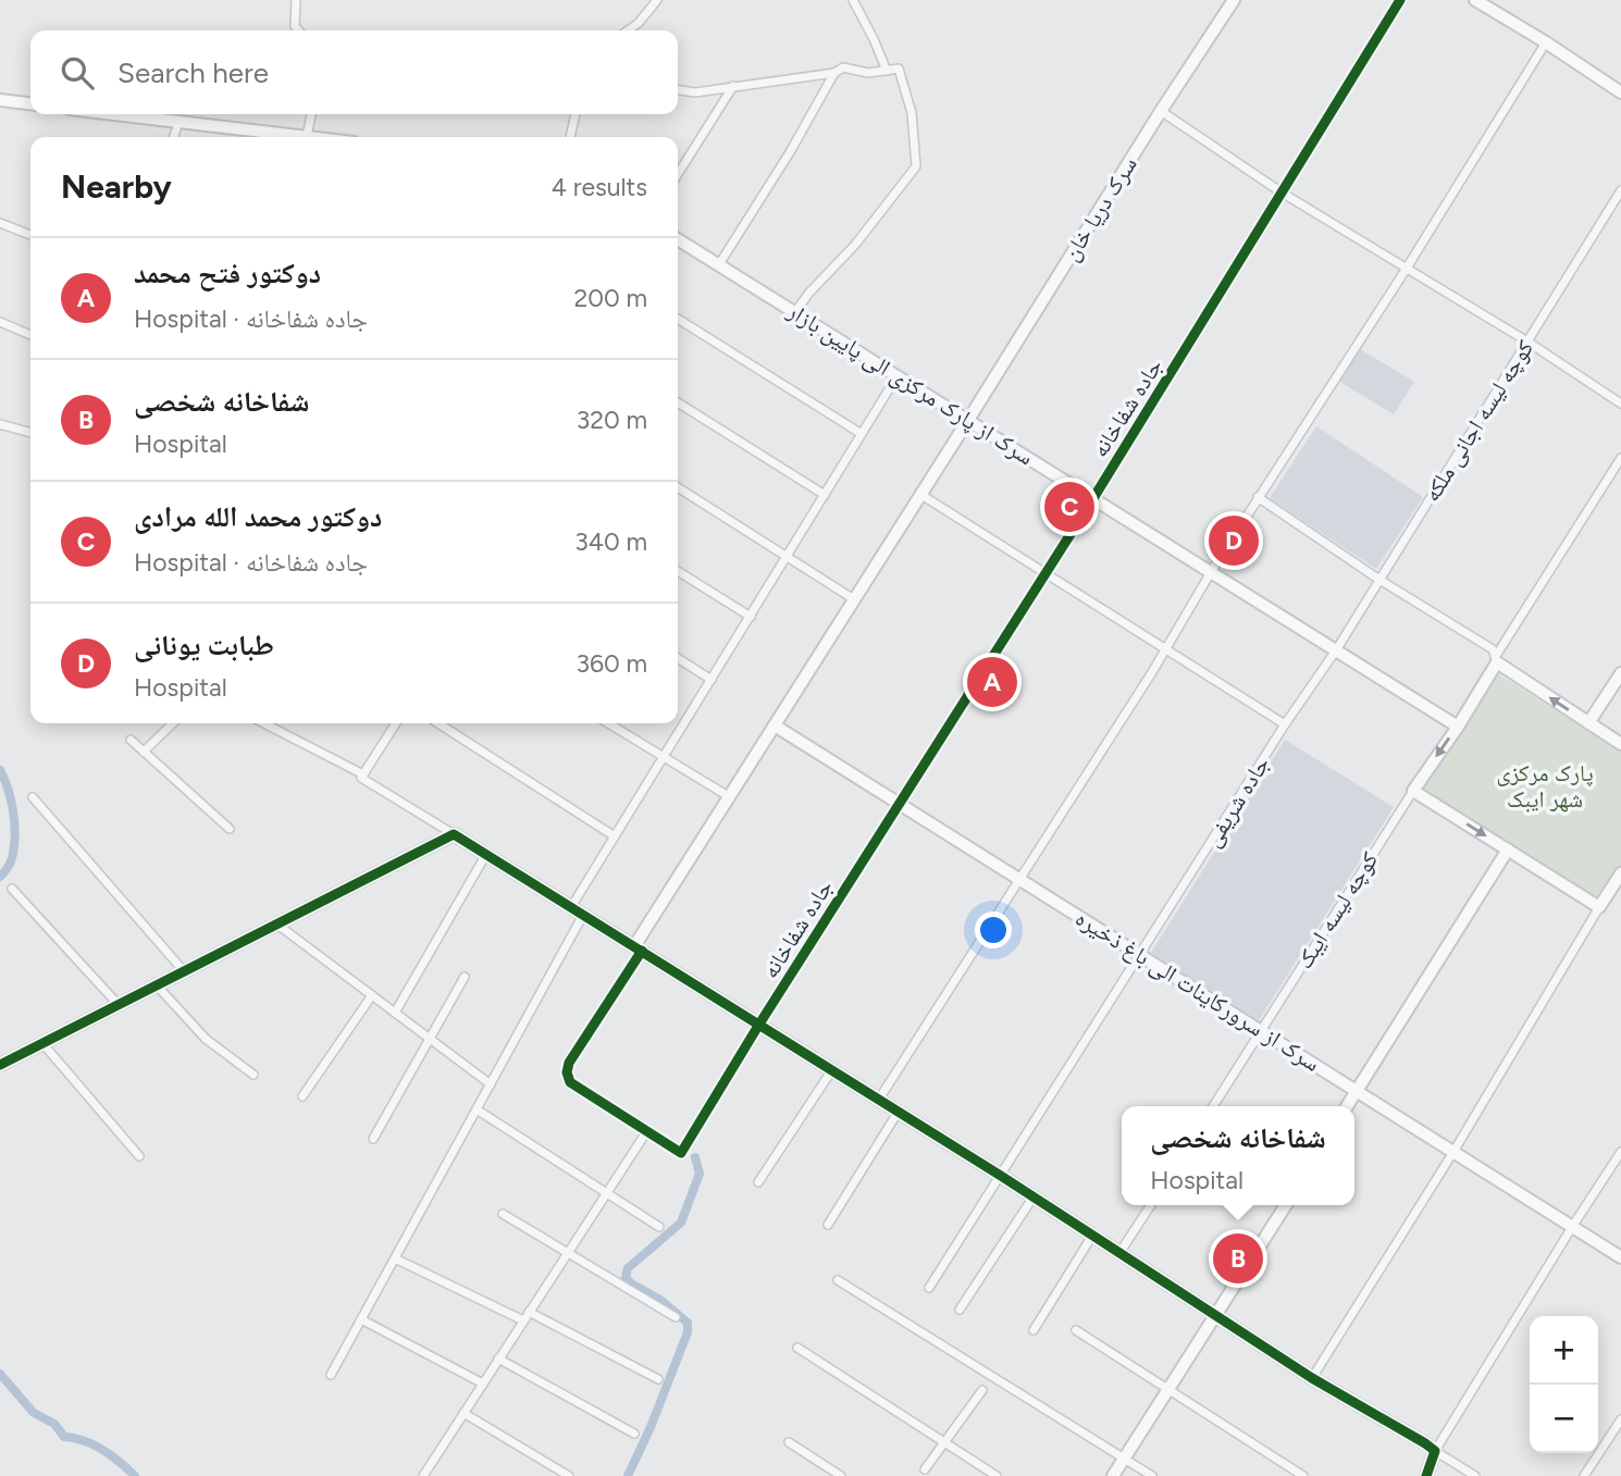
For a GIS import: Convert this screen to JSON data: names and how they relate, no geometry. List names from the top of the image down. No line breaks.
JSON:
{"streets":{"street":["سرک دریا خان","سرک از پارک مرکزی الی پایین بازار","جاده شفاخانه","کوچه لیسه اجانی ملکه","جاده شریفی","کوچه لیسه ایبک","سرک از سرورکاینات الی باغ ذخیره"]},"crossings":[["سرک دریا خان","سرک از پارک مرکزی الی پایین بازار"],["سرک دریا خان","سرک از سرورکاینات الی باغ ذخیره"],["سرک از پارک مرکزی الی پایین بازار","جاده شفاخانه"],["سرک از پارک مرکزی الی پایین بازار","کوچه لیسه اجانی ملکه"],["سرک از پارک مرکزی الی پایین بازار","جاده شریفی"],["جاده شفاخانه","سرک از سرورکاینات الی باغ ذخیره"],["کوچه لیسه اجانی ملکه","جاده شریفی"],["جاده شریفی","سرک از سرورکاینات الی باغ ذخیره"],["کوچه لیسه ایبک","سرک از سرورکاینات الی باغ ذخیره"]],"parks":["پارک مرکزی شهر ایبک"],"page":{"search":"Search here","heading":["Nearby","4 results"],"list":[{"mark":"A","name":"دوکتور فتح محمد","note":"Hospital · جاده شفاخانه","value":"200 m"},{"mark":"B","name":"شفاخانه شخصی","note":"Hospital","value":"320 m"},{"mark":"C","name":"دوکتور محمد الله مرادی","note":"Hospital · جاده شفاخانه","value":"340 m"},{"mark":"D","name":"طبابت یونانی","note":"Hospital","value":"360 m"}],"pins":["C","D","A","B"],"popup":["شفاخانه شخصی","Hospital"],"map_buttons":["+","−"]}}
